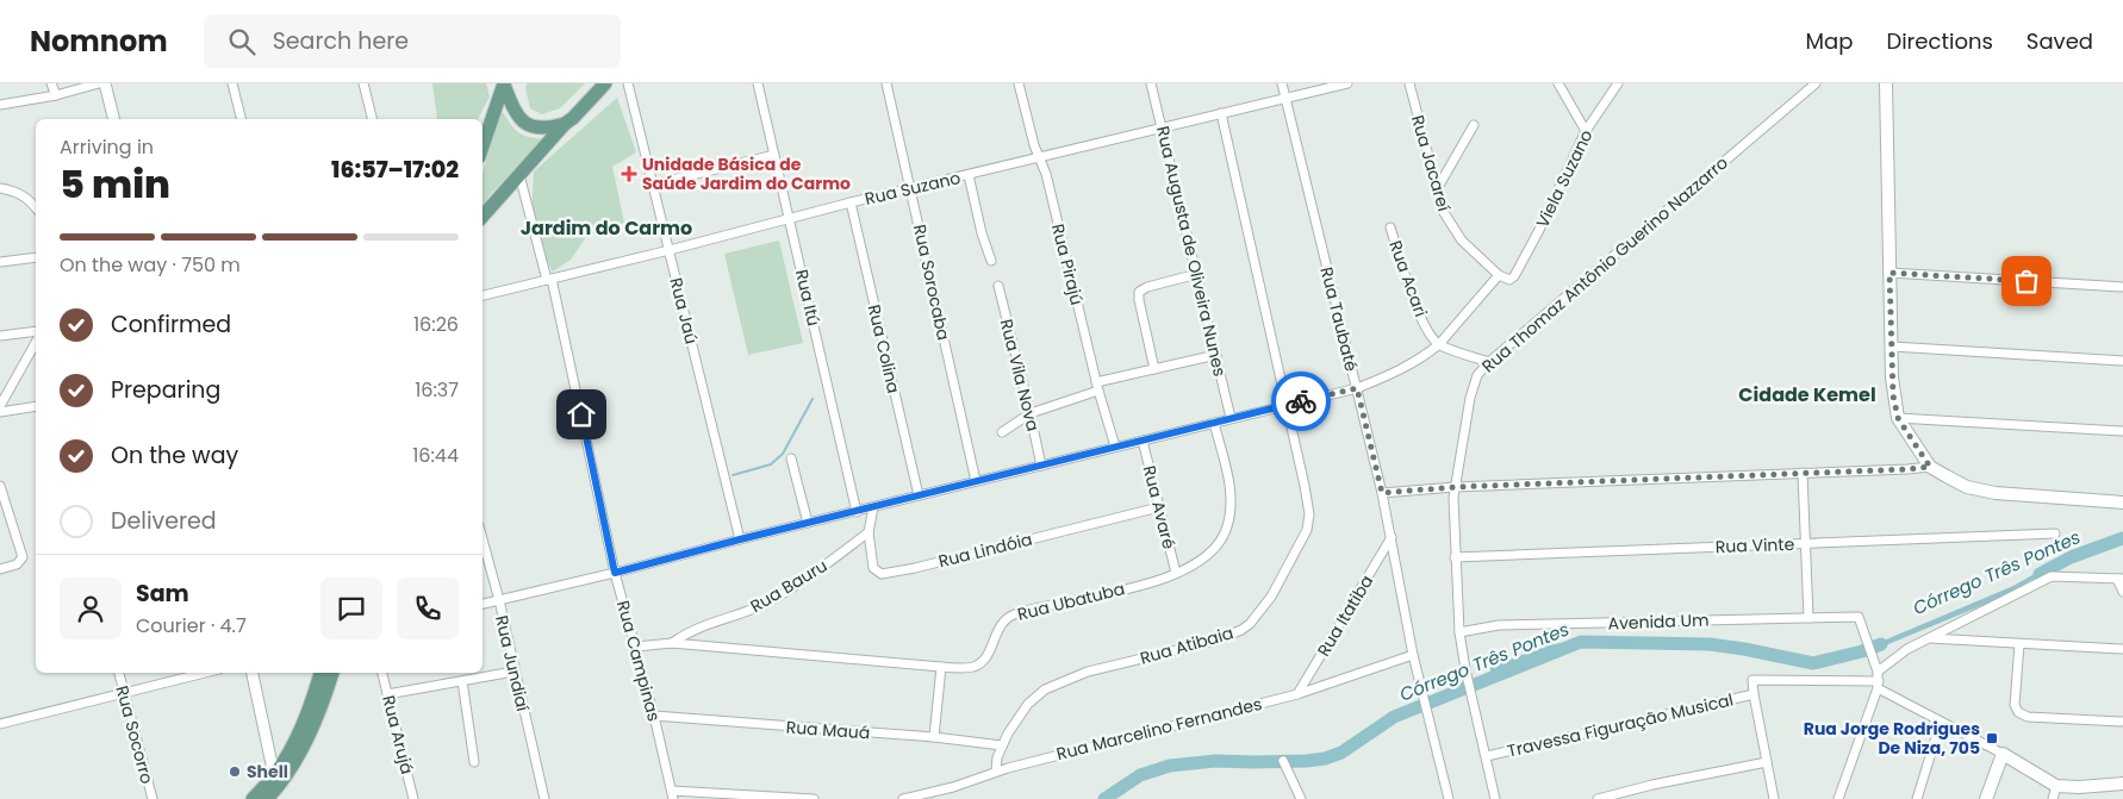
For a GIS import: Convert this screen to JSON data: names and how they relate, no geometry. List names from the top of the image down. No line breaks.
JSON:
{"streets":{"street":["Rua Jacareí","Viela Suzano","Rua Suzano","Rua Augusta de Oliveira Nunes","Rua Pirajú","Rua Thomaz Antônio Guerino Nazzarro","Rua Acari","Rua Sorocaba","Rua Itú","Rua Jaú","Rua Taubaté","Rua Colina","Rua Vila Nova","Rua Avaré","Rua Vinte","Rua Lindóia","Rua Bauru","Rua Ubatuba","Rua Itatiba","Avenida Um","Rua Atibaia","Rua Campinas","Rua Jundiaí","Travessa Figuração Musical","Rua Marcelino Fernandes","Rua Mauá","Rua Socorro","Rua Arujá"]},"crossings":[["Rua Jacareí","Viela Suzano"],["Rua Suzano","Rua Augusta de Oliveira Nunes"],["Rua Suzano","Rua Pirajú"],["Rua Suzano","Rua Sorocaba"],["Rua Suzano","Rua Itú"],["Rua Suzano","Rua Jaú"],["Rua Suzano","Rua Taubaté"],["Rua Suzano","Rua Colina"],["Rua Suzano","Rua Atibaia"],["Rua Suzano","Rua Campinas"],["Rua Thomaz Antônio Guerino Nazzarro","Rua Vinte"],["Rua Thomaz Antônio Guerino Nazzarro","Avenida Um"],["Rua Thomaz Antônio Guerino Nazzarro","Travessa Figuração Musical"],["Rua Taubaté","Rua Itatiba"],["Rua Taubaté","Rua Marcelino Fernandes"],["Rua Avaré","Rua Lindóia"],["Rua Avaré","Rua Ubatuba"],["Rua Lindóia","Rua Bauru"],["Rua Bauru","Rua Ubatuba"],["Rua Ubatuba","Rua Campinas"],["Rua Itatiba","Rua Marcelino Fernandes"],["Rua Atibaia","Rua Marcelino Fernandes"],["Rua Atibaia","Rua Mauá"],["Rua Campinas","Rua Mauá"]],"districts":["Jardim do Carmo","Cidade Kemel"],"water":["Córrego Três Pontes"],"places":{"health":["Unidade Básica de Saúde Jardim do Carmo"],"transit":["Rua Jorge Rodrigues De Niza, 705"],"other":["Shell"]},"page":{"header":"Nomnom","search":"Search here","nav":["Map","Directions","Saved"],"heading":["5 min","Arriving in","16:57–17:02"],"panel":["Sam","Courier · 4.7"],"bar":"On the way · 750 m","list":[["Confirmed","16:26"],["Preparing","16:37"],["On the way","16:44"],"Delivered"]}}
